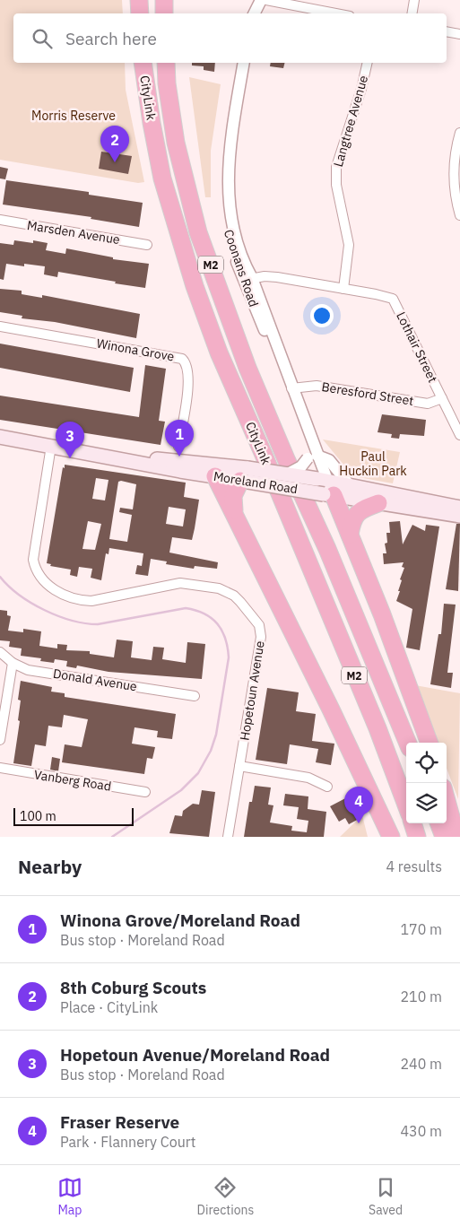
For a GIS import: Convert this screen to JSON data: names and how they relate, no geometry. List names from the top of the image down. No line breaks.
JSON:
{"streets":{"highway":["CityLink","M2"],"main road":["Moreland Road"],"street":["Langtree Avenue","Marsden Avenue","Coonans Road","Lothair Street","Winona Grove","Beresford Street","Donald Avenue","Hopetoun Avenue","Vanberg Road"]},"crossings":[["Langtree Avenue","Lothair Street"],["Coonans Road","Lothair Street"],["Coonans Road","Beresford Street"],["Lothair Street","Beresford Street"],["Moreland Road","Hopetoun Avenue"]],"parks":["Morris Reserve","Paul Huckin Park"],"scale_bar":"100 m","page":{"search":"Search here","pins":["2","1","3","4"],"scale":"100 m","heading":["Nearby","4 results"],"list":[{"mark":"1","name":"Winona Grove/Moreland Road","note":"Bus stop · Moreland Road","value":"170 m"},{"mark":"2","name":"8th Coburg Scouts","note":"Place · CityLink","value":"210 m"},{"mark":"3","name":"Hopetoun Avenue/Moreland Road","note":"Bus stop · Moreland Road","value":"240 m"},{"mark":"4","name":"Fraser Reserve","note":"Park · Flannery Court","value":"430 m"}],"nav":["Map","Directions","Saved"]}}
